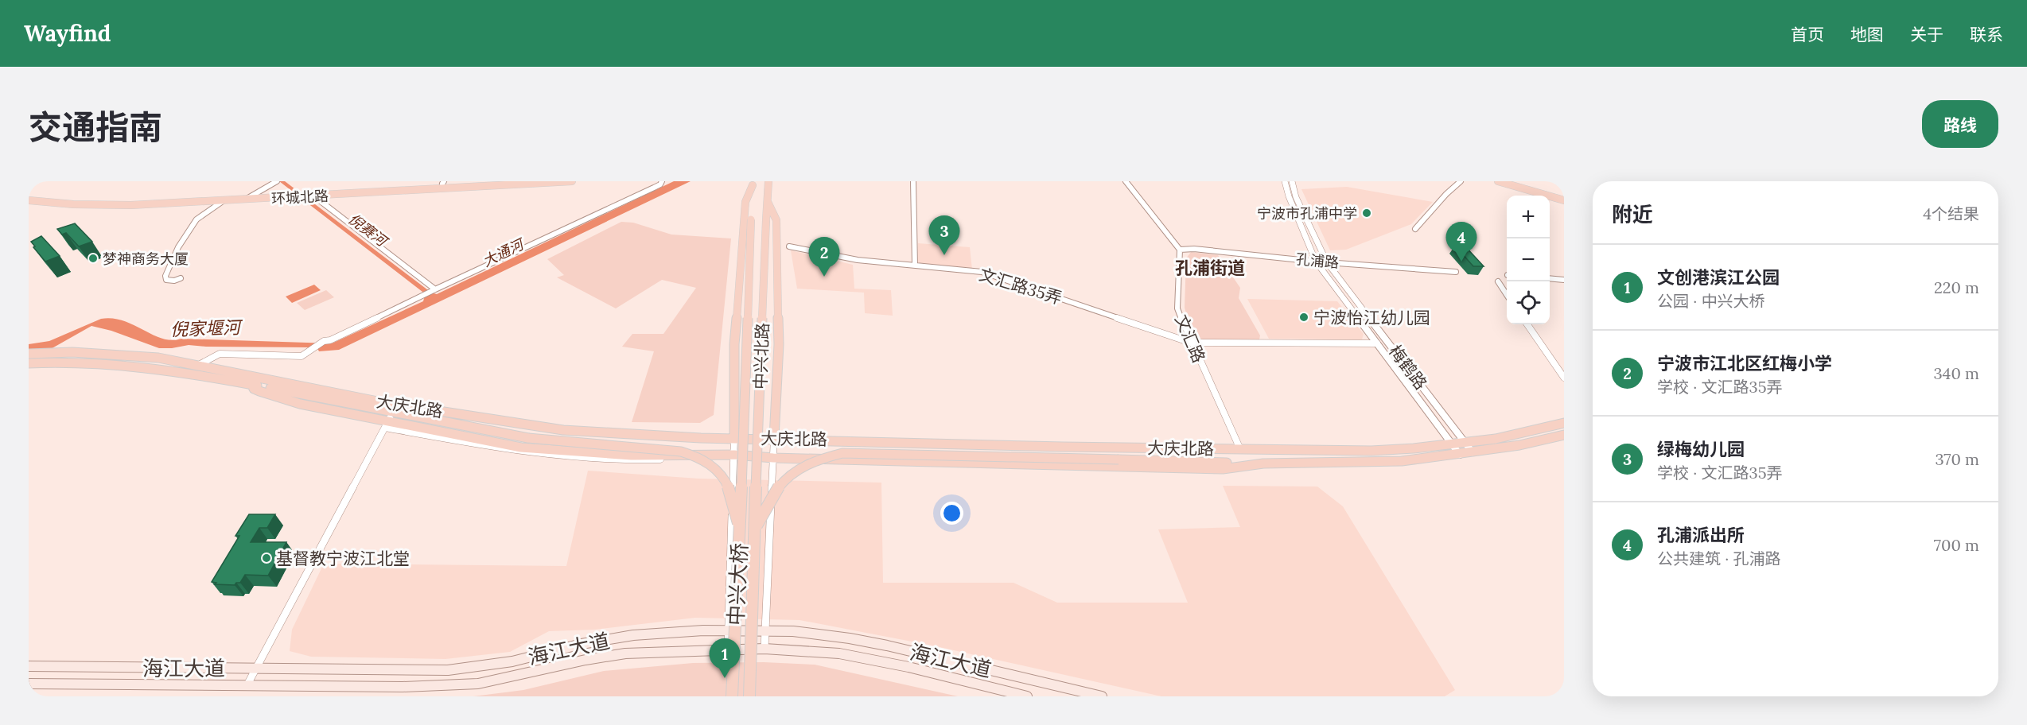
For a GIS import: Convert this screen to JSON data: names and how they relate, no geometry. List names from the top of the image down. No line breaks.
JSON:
{"streets":{"main road":["环城北路","中兴北路","大庆北路","中兴大桥","海江大道"],"street":["孔浦路","文汇路35弄","文汇路","梅鹤路"]},"crossings":[["孔浦路","文汇路"],["孔浦路","梅鹤路"],["文汇路35弄","文汇路"],["文汇路35弄","梅鹤路"],["文汇路","大庆北路"],["中兴北路","中兴大桥"],["梅鹤路","大庆北路"]],"districts":["孔浦街道"],"water":["倪赛河","大通河","倪家堰河"],"places":["宁波市孔浦中学","梦神商务大厦","宁波怡江幼儿园","基督教宁波江北堂"],"page":{"header":"Wayfind","nav":["首页","地图","关于","联系"],"title":"交通指南","buttons":"路线","heading":["附近","4个结果"],"map_buttons":["+","−"],"pins":["3","4","2","1"],"list":[{"mark":"1","name":"文创港滨江公园","note":"公园 · 中兴大桥","value":"220 m"},{"mark":"2","name":"宁波市江北区红梅小学","note":"学校 · 文汇路35弄","value":"340 m"},{"mark":"3","name":"绿梅幼儿园","note":"学校 · 文汇路35弄","value":"370 m"},{"mark":"4","name":"孔浦派出所","note":"公共建筑 · 孔浦路","value":"700 m"}]}}
